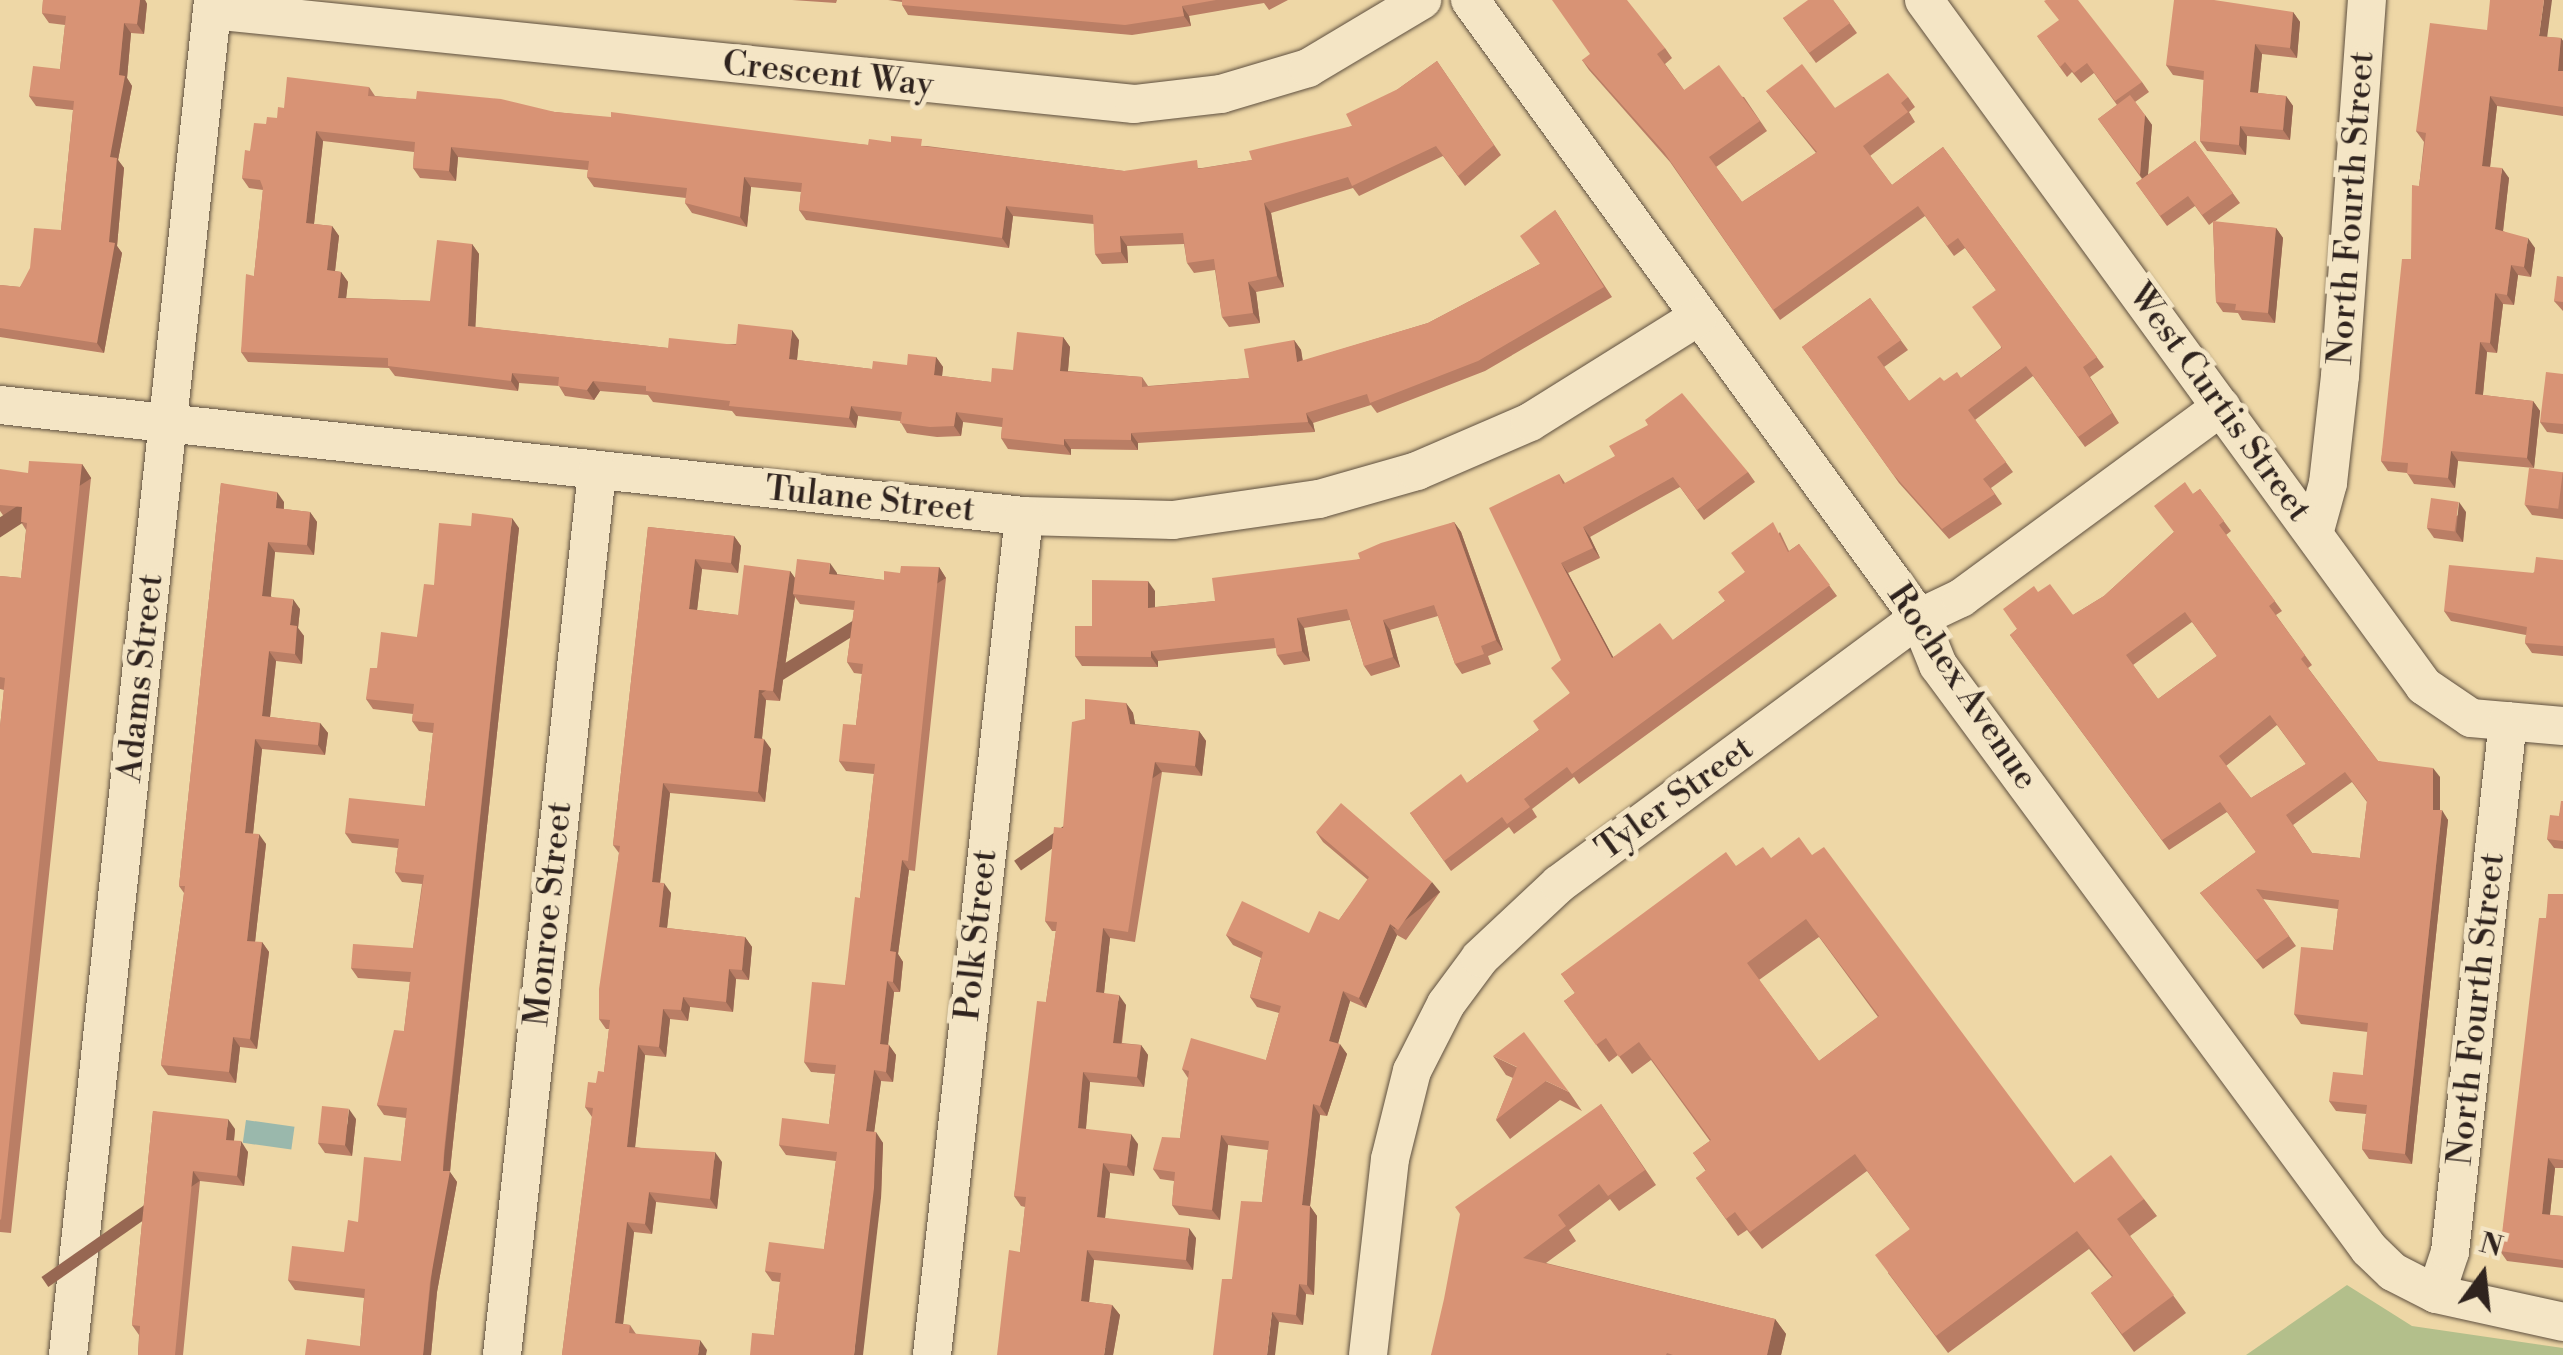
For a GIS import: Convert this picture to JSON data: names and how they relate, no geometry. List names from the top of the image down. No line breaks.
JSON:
{"streets":{"street":["Crescent Way","North Fourth Street","West Curtis Street","Tulane Street","Adams Street","Rochex Avenue","Tyler Street","Monroe Street","Polk Street"]},"crossings":[["Crescent Way","Adams Street"],["North Fourth Street","West Curtis Street"],["North Fourth Street","Rochex Avenue"],["West Curtis Street","Tyler Street"],["Tulane Street","Adams Street"],["Tulane Street","Rochex Avenue"],["Tulane Street","Monroe Street"],["Tulane Street","Polk Street"],["Rochex Avenue","Tyler Street"]],"north":"top"}
